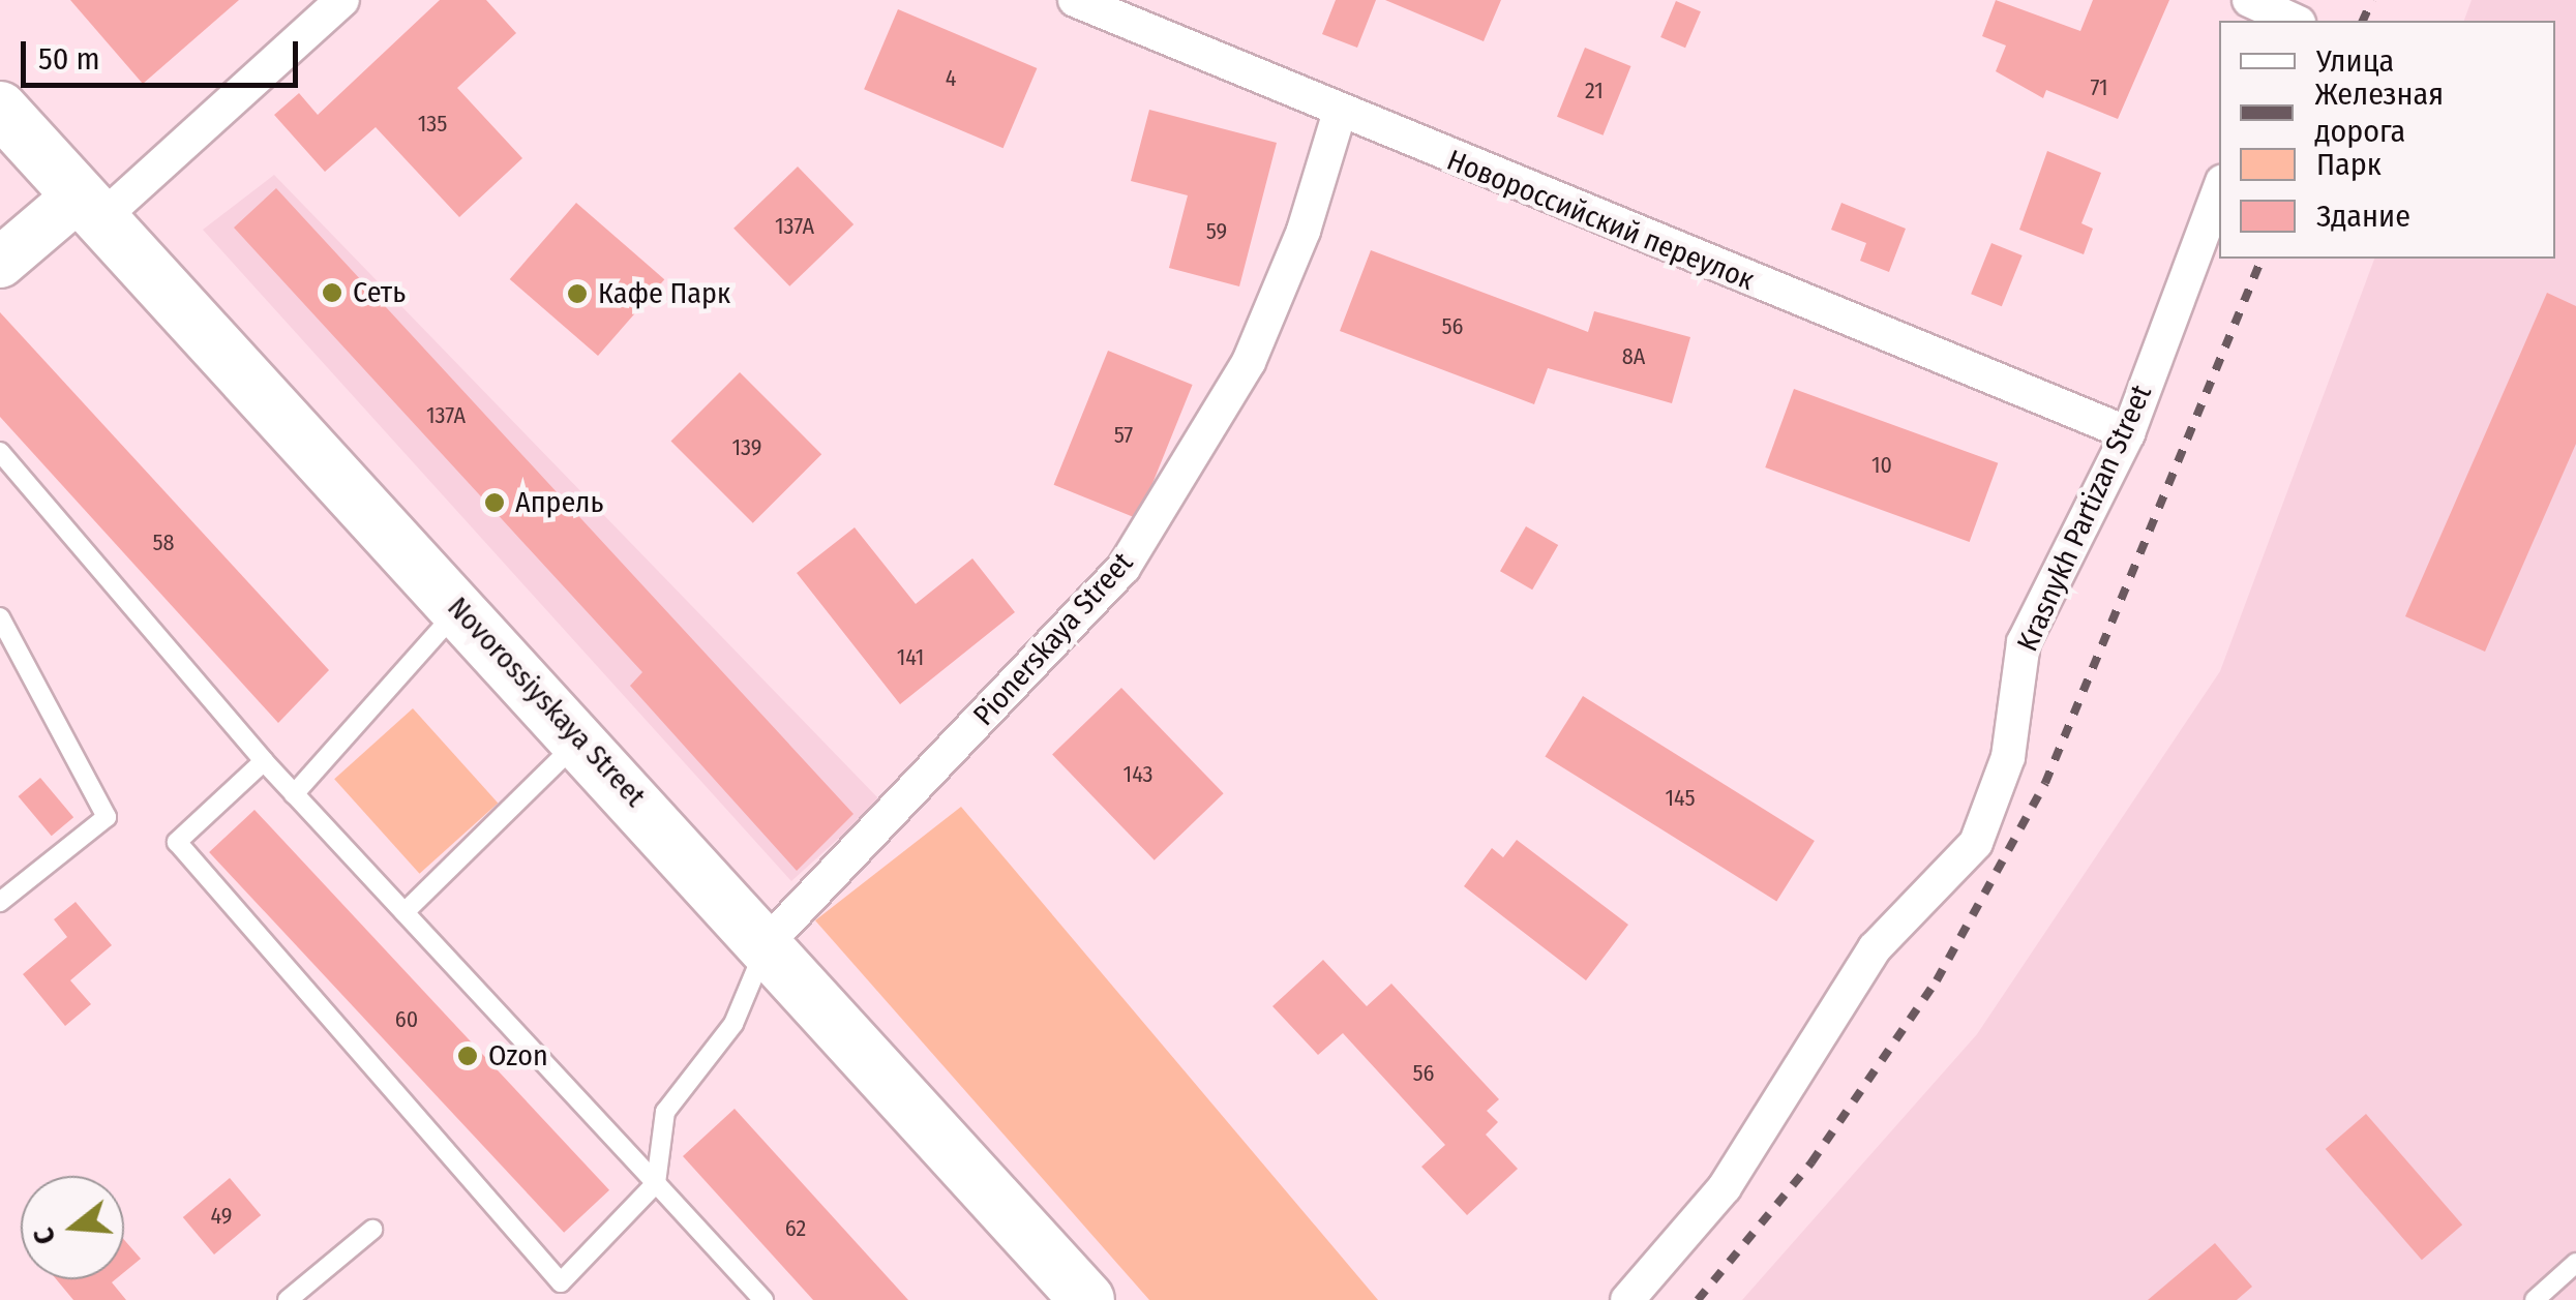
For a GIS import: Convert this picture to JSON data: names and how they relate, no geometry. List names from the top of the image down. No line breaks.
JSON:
{"streets":{"main road":["Novorossiyskaya Street"],"street":["Новороссийский переулок","Krasnykh Partizan Street","Pionerskaya Street"]},"crossings":[["Новороссийский переулок","Krasnykh Partizan Street"],["Новороссийский переулок","Pionerskaya Street"],["Pionerskaya Street","Novorossiyskaya Street"]],"places":["Сеть","Кафе Парк","Апрель","Ozon"],"house_numbers":["4","71","21","135","137А","59","56","8А","137А","57","139","10","58","141","143","145","60","56","49","62"],"legend":["Улица","Железная дорога","Парк","Здание"],"scale_bar":"50 m","north":"left"}
